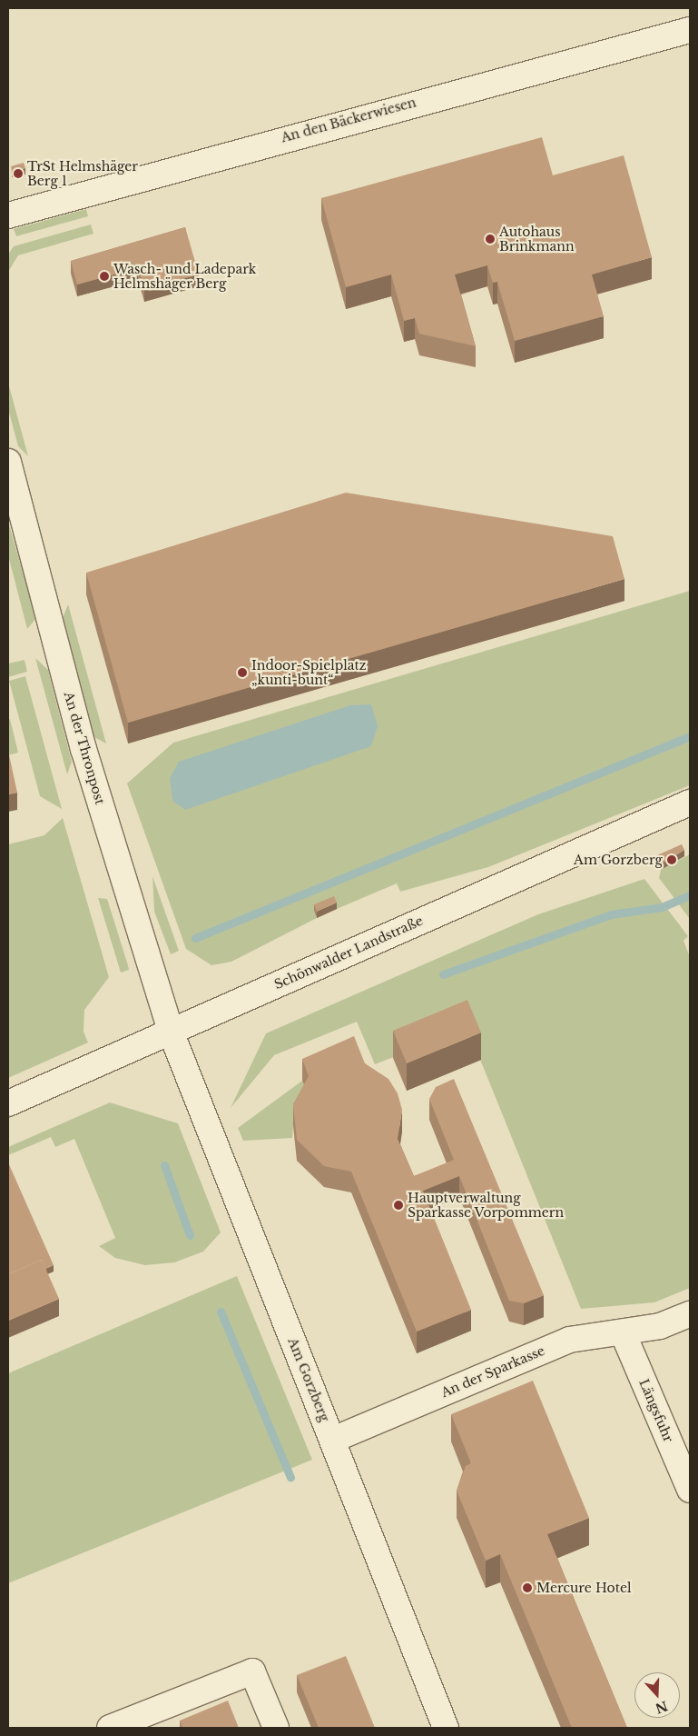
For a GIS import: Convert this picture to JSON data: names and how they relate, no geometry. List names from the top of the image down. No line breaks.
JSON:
{"streets":{"street":["An den Bäckerwiesen","An der Thronpost","Schönwalder Landstraße","An der Sparkasse","Am Gorzberg","Längsfuhr"]},"crossings":[["An der Thronpost","Schönwalder Landstraße"],["An der Thronpost","Am Gorzberg"],["Schönwalder Landstraße","Am Gorzberg"],["An der Sparkasse","Am Gorzberg"],["An der Sparkasse","Längsfuhr"]],"places":["TrSt Helmshäger Berg 1","Autohaus Brinkmann","Wasch- und Ladepark Helmshäger Berg","Indoor-Spielplatz „kunti-bunt“","Am Gorzberg","Hauptverwaltung Sparkasse Vorpommern","Mercure Hotel"],"north":"bottom"}
